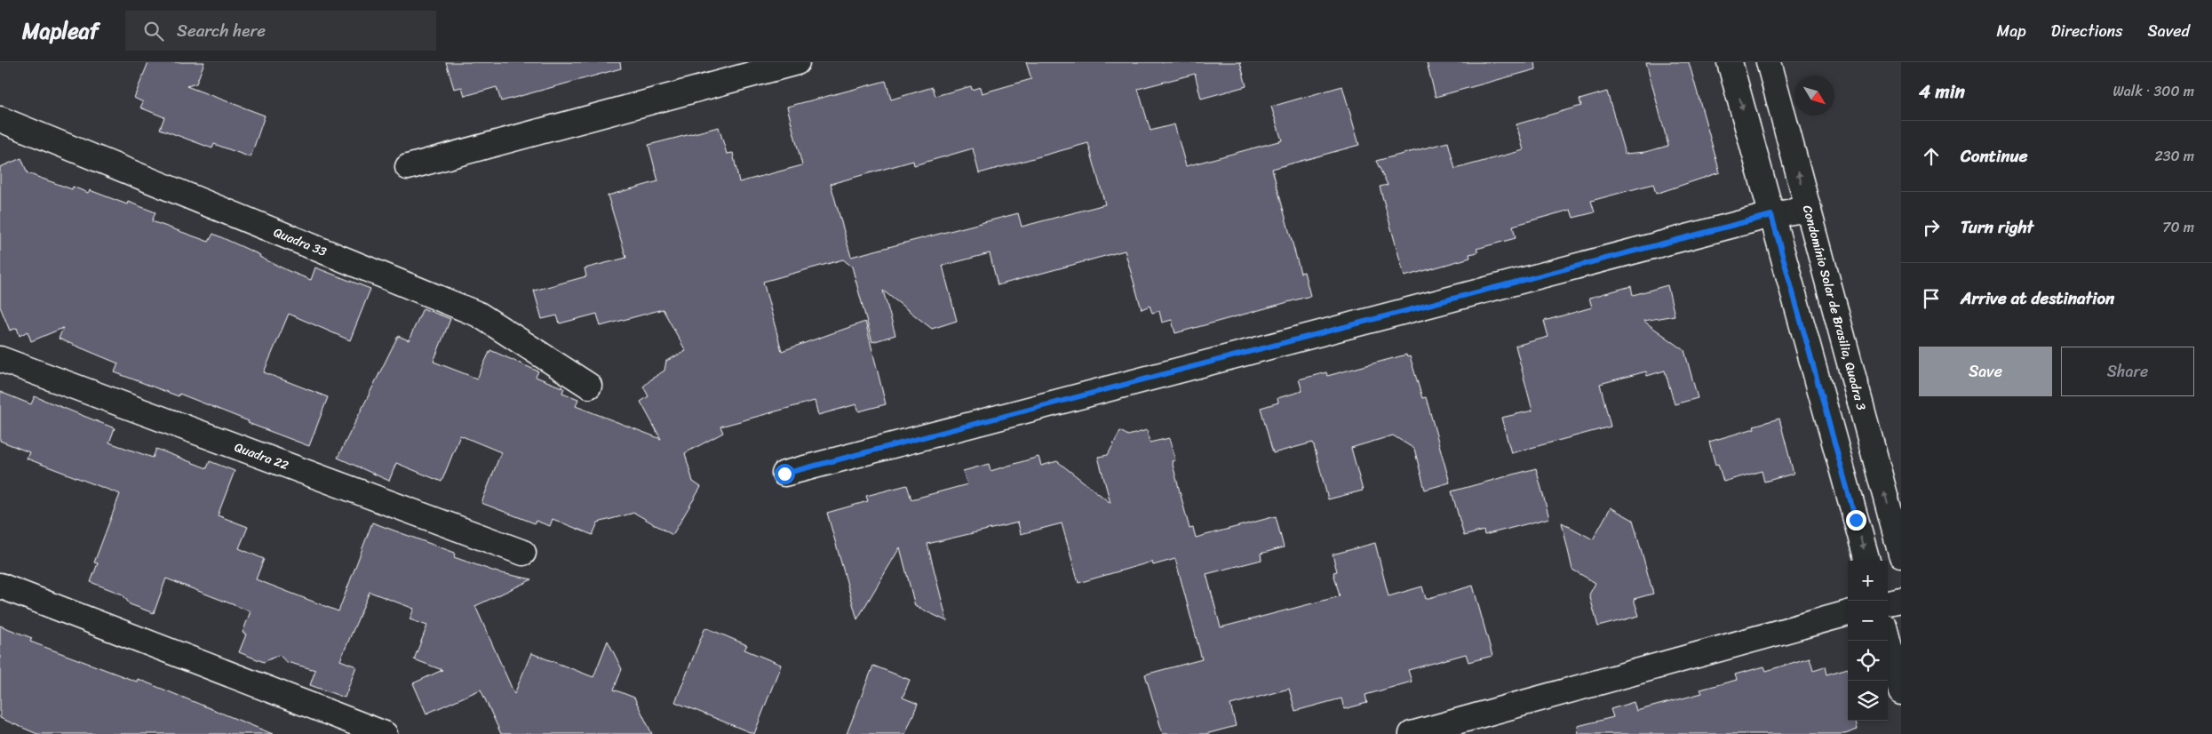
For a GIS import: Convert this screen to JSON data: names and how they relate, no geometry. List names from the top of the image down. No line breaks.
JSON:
{"streets":{"street":["Quadra 33","Condomínio Solar de Brasilia, Quadra 3","Quadra 22"]},"north":"bottom right","page":{"header":"Mapleaf","search":"Search here","nav":["Map","Directions","Saved"],"heading":["4 min","Walk · 300 m"],"list":[["Continue","230 m"],["Turn right","70 m"],"Arrive at destination"],"buttons":["Save","Share"],"map_buttons":["+","−"]}}
